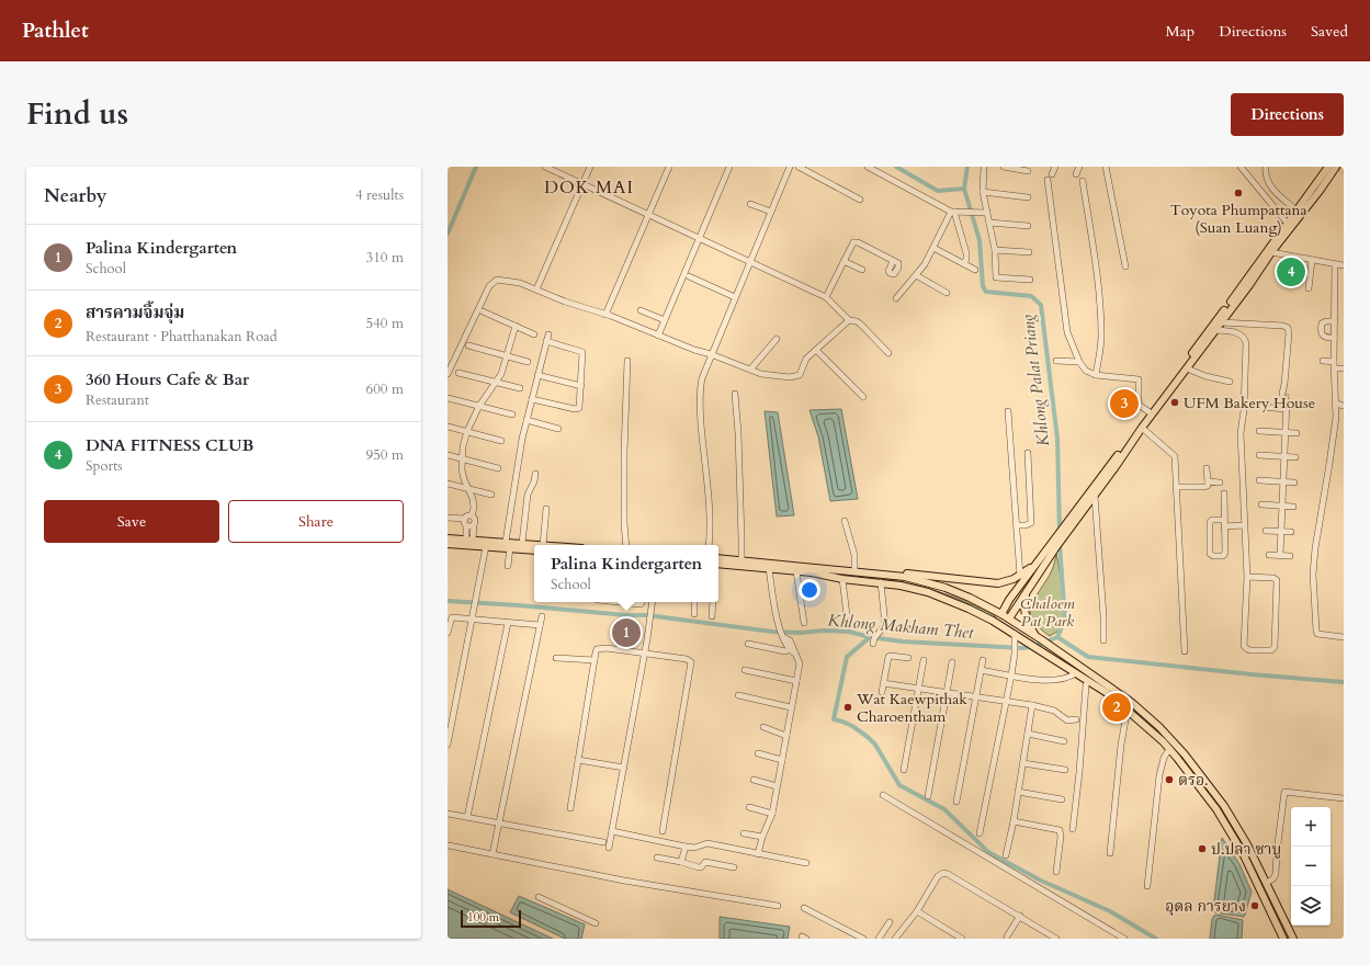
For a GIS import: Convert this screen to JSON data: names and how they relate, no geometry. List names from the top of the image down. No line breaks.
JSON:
{"districts":["DOK MAI"],"water":["Khlong Palat Priang","Khlong Makham Thet"],"parks":["Chaloem Pat Park"],"places":["Toyota Phumpattana (Suan Luang)","UFM Bakery House","Wat Kaewpithak Charoentham","ตรอ.","ป.ปลา ชาบู","อุดล การยาง"],"scale_bar":"100 m","page":{"header":"Pathlet","nav":["Map","Directions","Saved"],"title":"Find us","buttons":["Directions",["Save","Share"]],"heading":["Nearby","4 results"],"list":[{"mark":"1","name":"Palina Kindergarten","note":"School","value":"310 m"},{"mark":"2","name":"สารคามจิ้มจุ่ม","note":"Restaurant · Phatthanakan Road","value":"540 m"},{"mark":"3","name":"360 Hours Cafe & Bar","note":"Restaurant","value":"600 m"},{"mark":"4","name":"DNA FITNESS CLUB","note":"Sports","value":"950 m"}],"pins":["4","3","1","2"],"popup":["Palina Kindergarten","School"],"map_buttons":["+","−"],"scale":"100 m"}}
